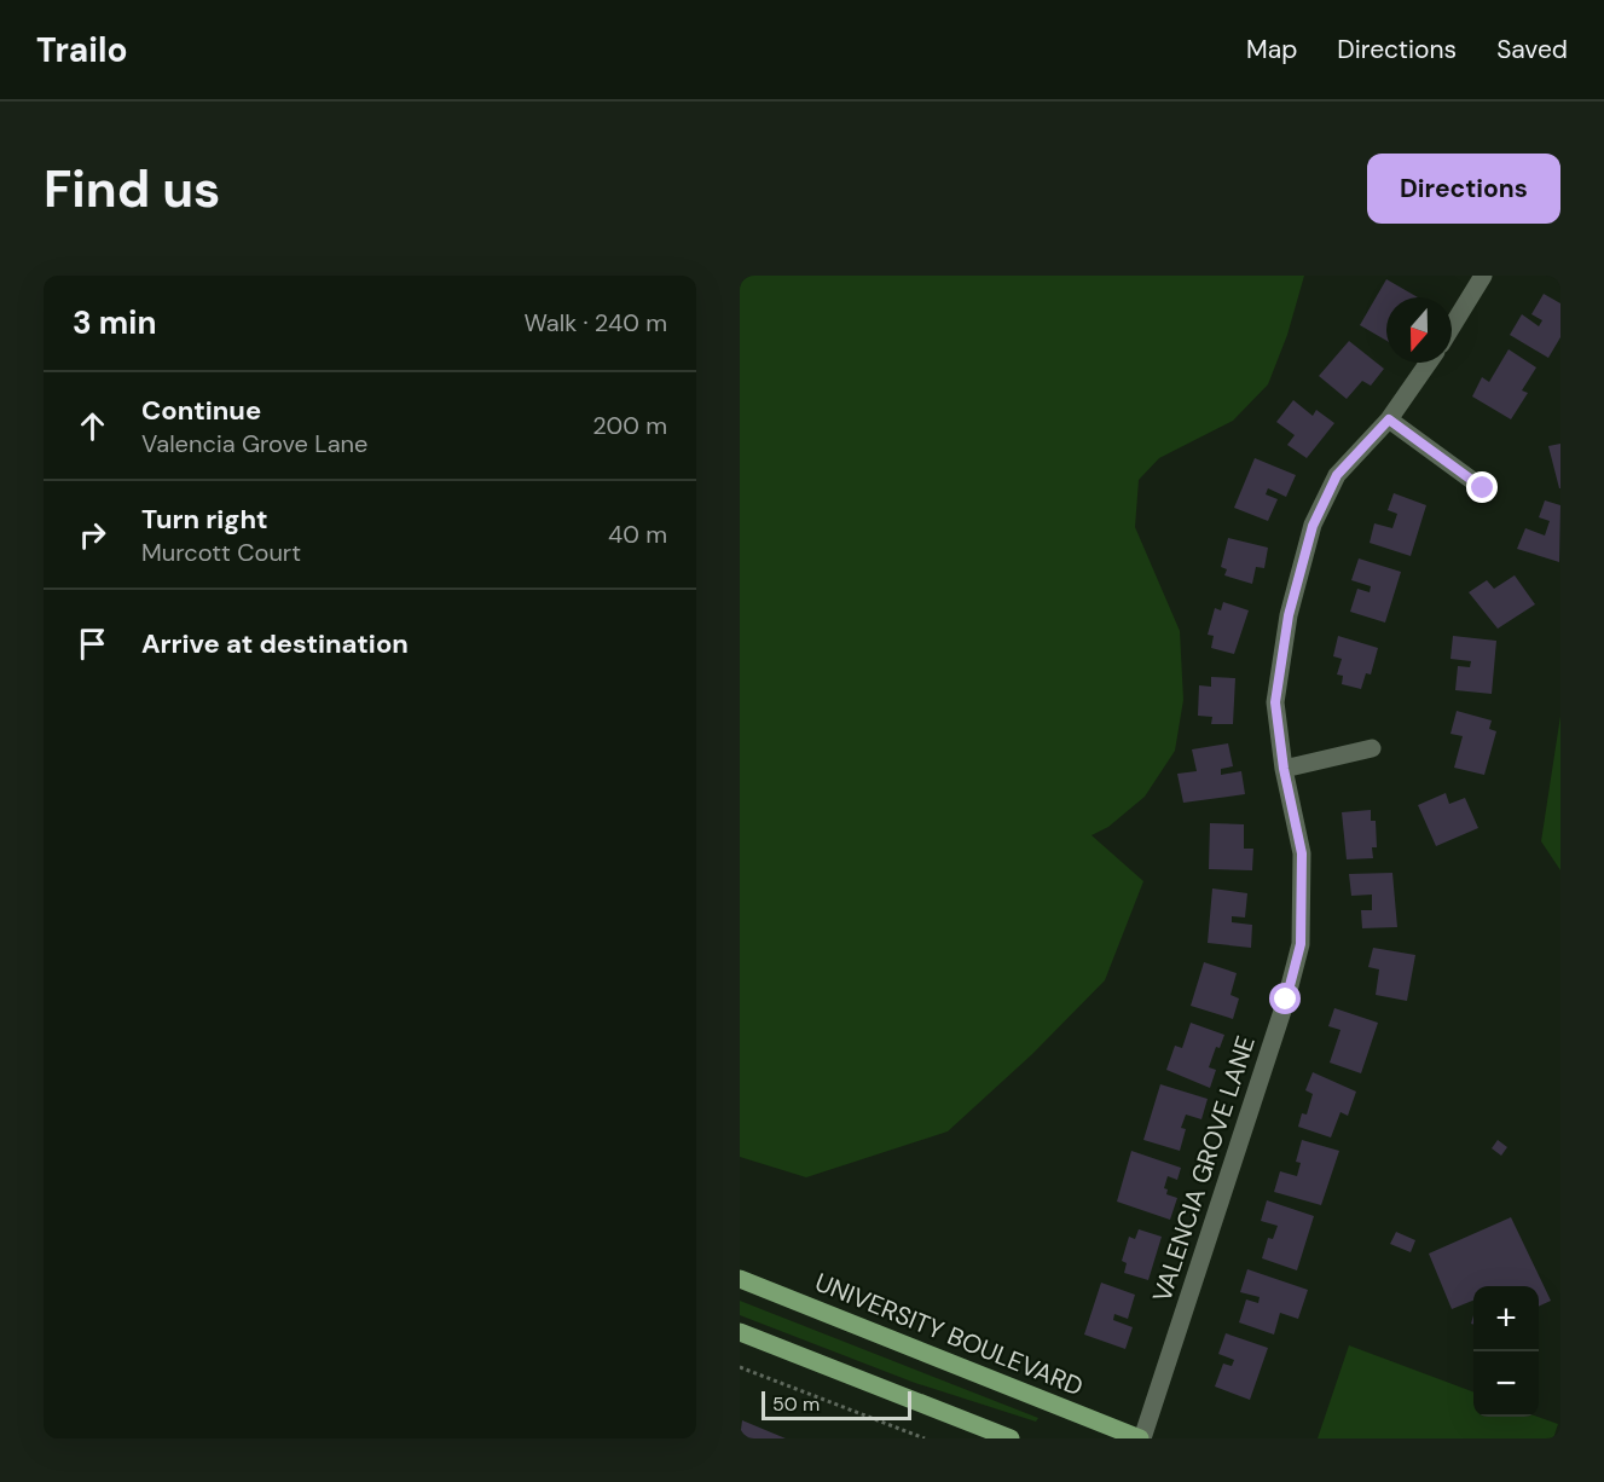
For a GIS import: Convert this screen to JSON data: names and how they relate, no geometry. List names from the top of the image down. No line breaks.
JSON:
{"streets":{"main road":["UNIVERSITY BOULEVARD"],"street":["VALENCIA GROVE LANE"]},"crossings":[["VALENCIA GROVE LANE","UNIVERSITY BOULEVARD"]],"scale_bar":"50 m","north":"bottom","page":{"header":"Trailo","nav":["Map","Directions","Saved"],"buttons":"Directions","title":"Find us","heading":["3 min","Walk · 240 m"],"list":[["Continue","Valencia Grove Lane","200 m"],["Turn right","Murcott Court","40 m"],"Arrive at destination"],"map_buttons":["+","−"],"scale":"50 m"}}
